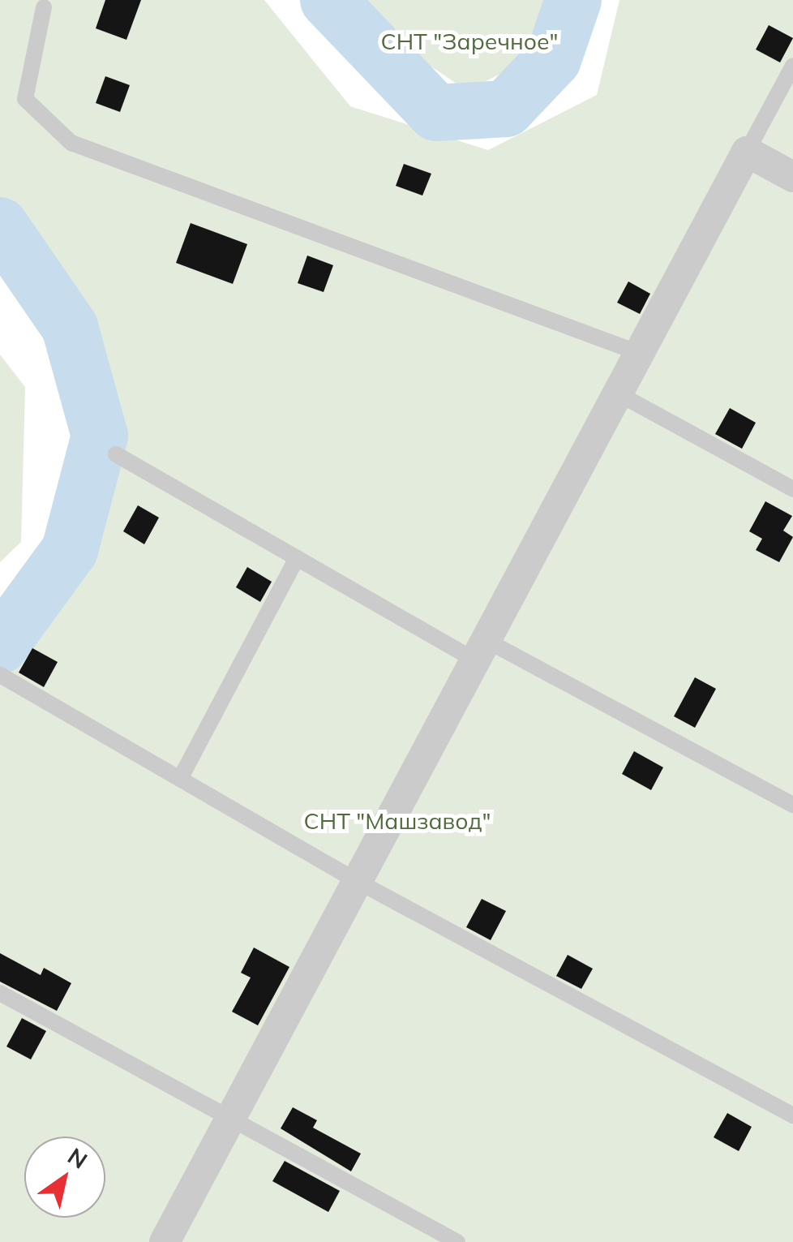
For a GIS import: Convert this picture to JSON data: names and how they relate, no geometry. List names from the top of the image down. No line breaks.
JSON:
{"parks":["СНТ \"Заречное\"","СНТ \"Машзавод\""],"north":"top right"}
